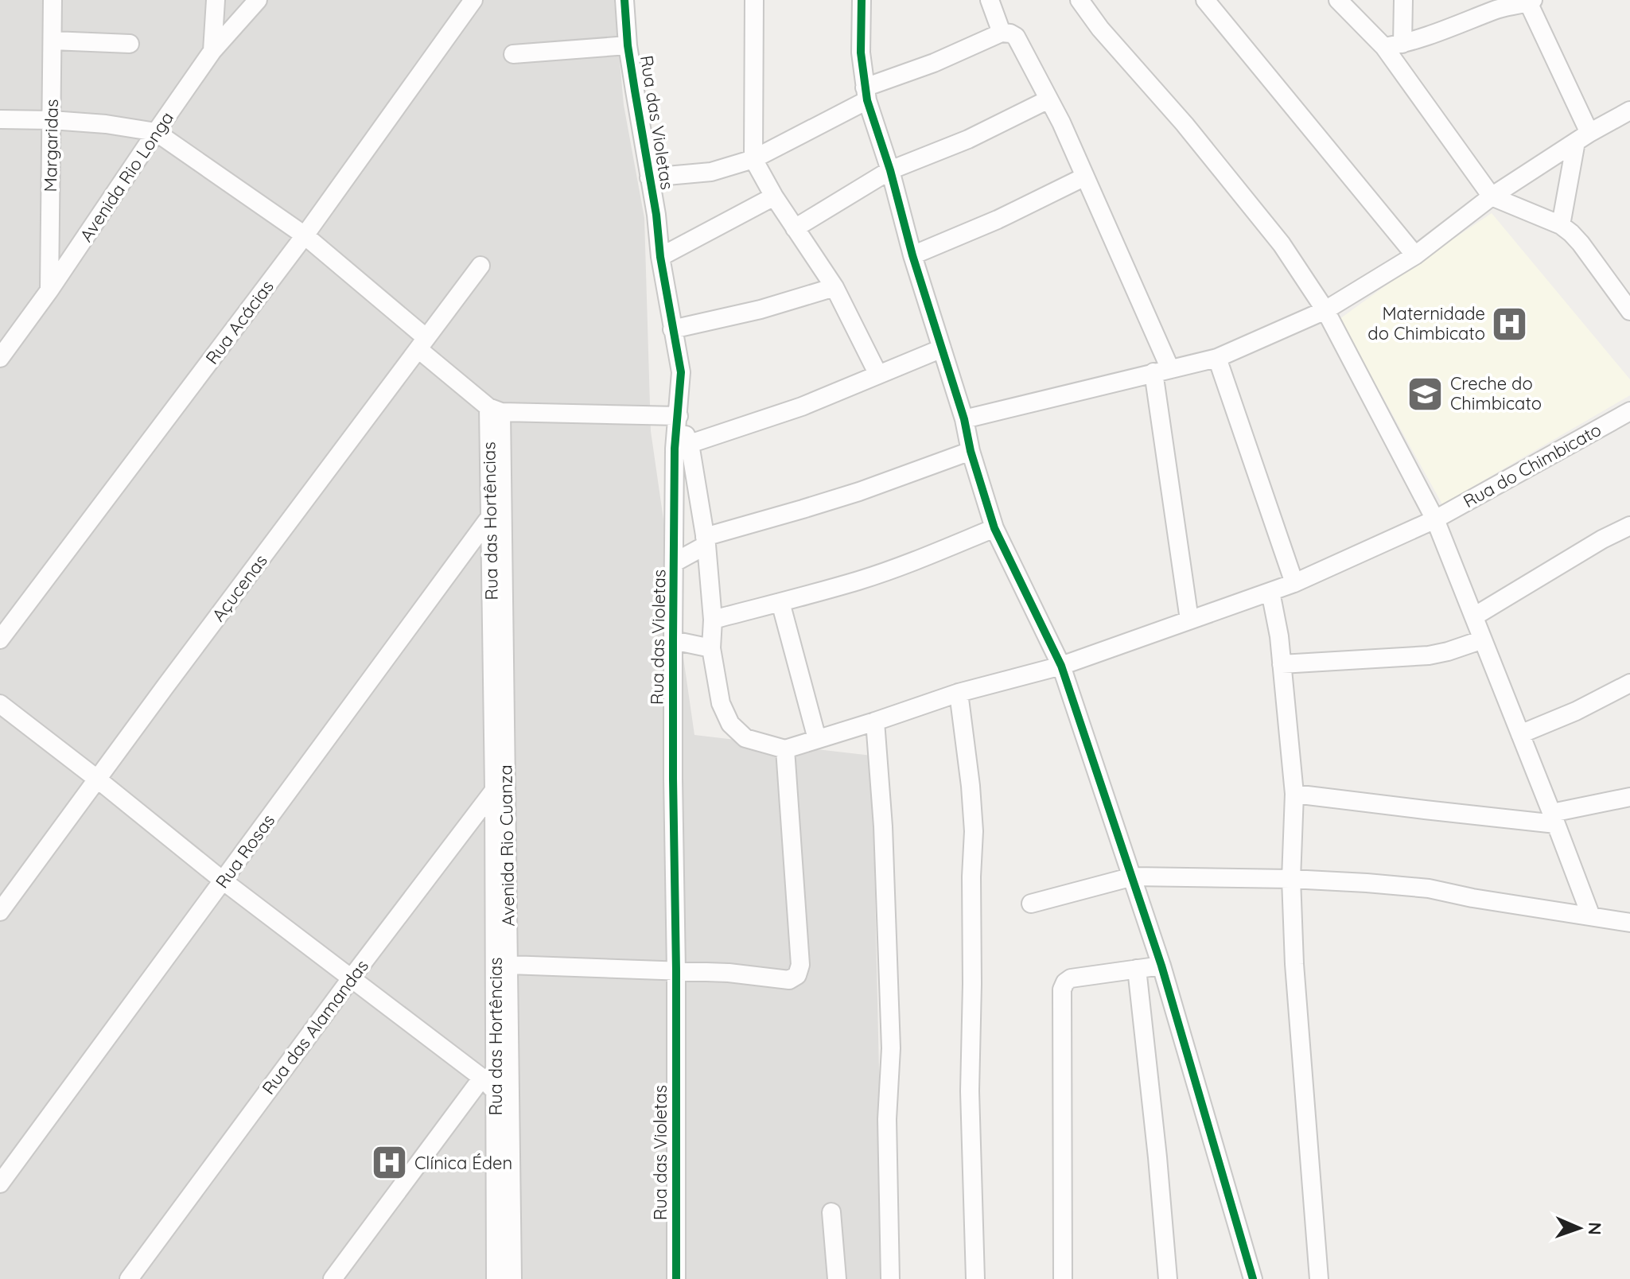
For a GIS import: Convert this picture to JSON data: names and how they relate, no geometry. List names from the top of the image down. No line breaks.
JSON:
{"streets":{"street":["Rua das Violetas","Margaridas","Avenida Rio Longa","Rua Acácias","Rua do Chimbicato","Rua das Hortências","Açucenas","Avenida Rio Cuanza","Rua Rosas","Rua das Alamandas"]},"crossings":[["Margaridas","Avenida Rio Longa"],["Rua das Hortências","Avenida Rio Cuanza"],["Rua das Hortências","Rua Rosas"],["Rua das Hortências","Rua das Alamandas"],["Avenida Rio Cuanza","Rua das Alamandas"]],"places":{"hospital":["Maternidade do Chimbicato","Clínica Éden"],"school or university":["Creche do Chimbicato"]},"north":"right"}
